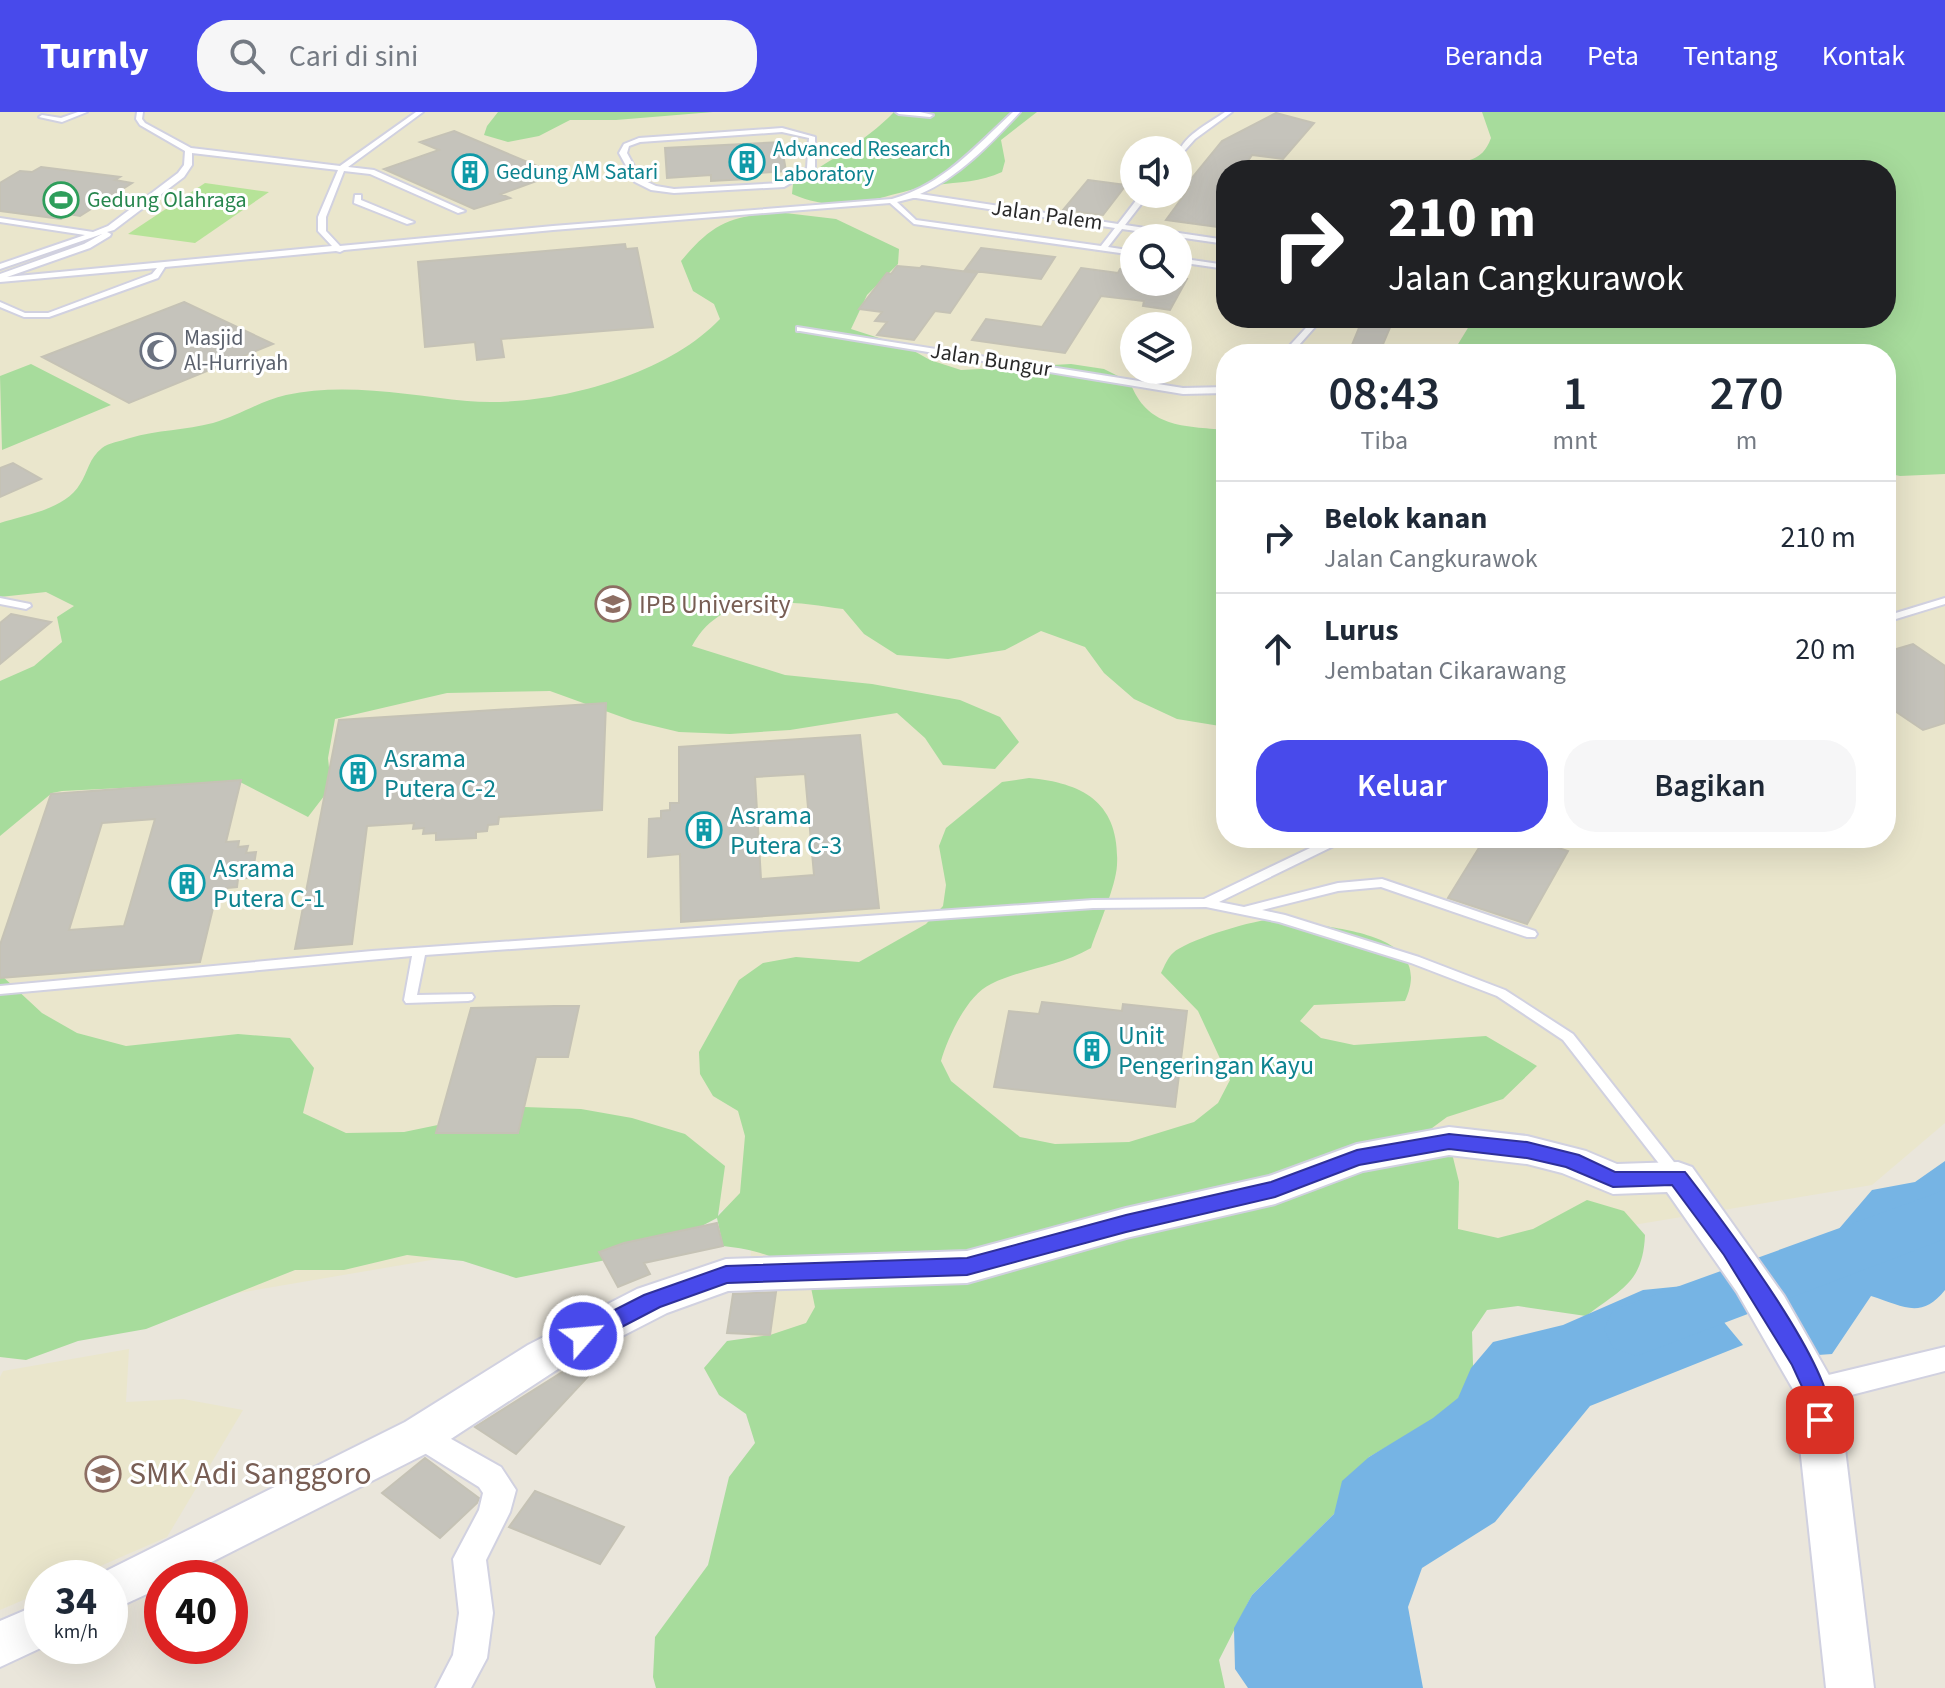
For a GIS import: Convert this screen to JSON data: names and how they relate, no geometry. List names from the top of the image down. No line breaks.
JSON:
{"streets":{"lane":["Jalan Palem","Jalan Bungur"]},"places":{"building":["Advanced Research Laboratory","Gedung AM Satari","Asrama Putera C-2","Asrama Putera C-3","Asrama Putera C-1","Unit Pengeringan Kayu"],"sports":["Gedung Olahraga"],"mosque":["Masjid Al-Hurriyah"],"school or university":["IPB University","SMK Adi Sanggoro"]},"page":{"header":"Turnly","search":"Cari di sini","nav":["Beranda","Peta","Tentang","Kontak"],"turn":["210 m","Jalan Cangkurawok"],"eta":["08:43","Tiba","1","mnt","270","m"],"list":[{"name":"Belok kanan","note":"Jalan Cangkurawok","value":"210 m"},{"name":"Lurus","note":"Jembatan Cikarawang","value":"20 m"}],"buttons":["Keluar","Bagikan"],"speed":"34 km/h","limit":"40"}}
